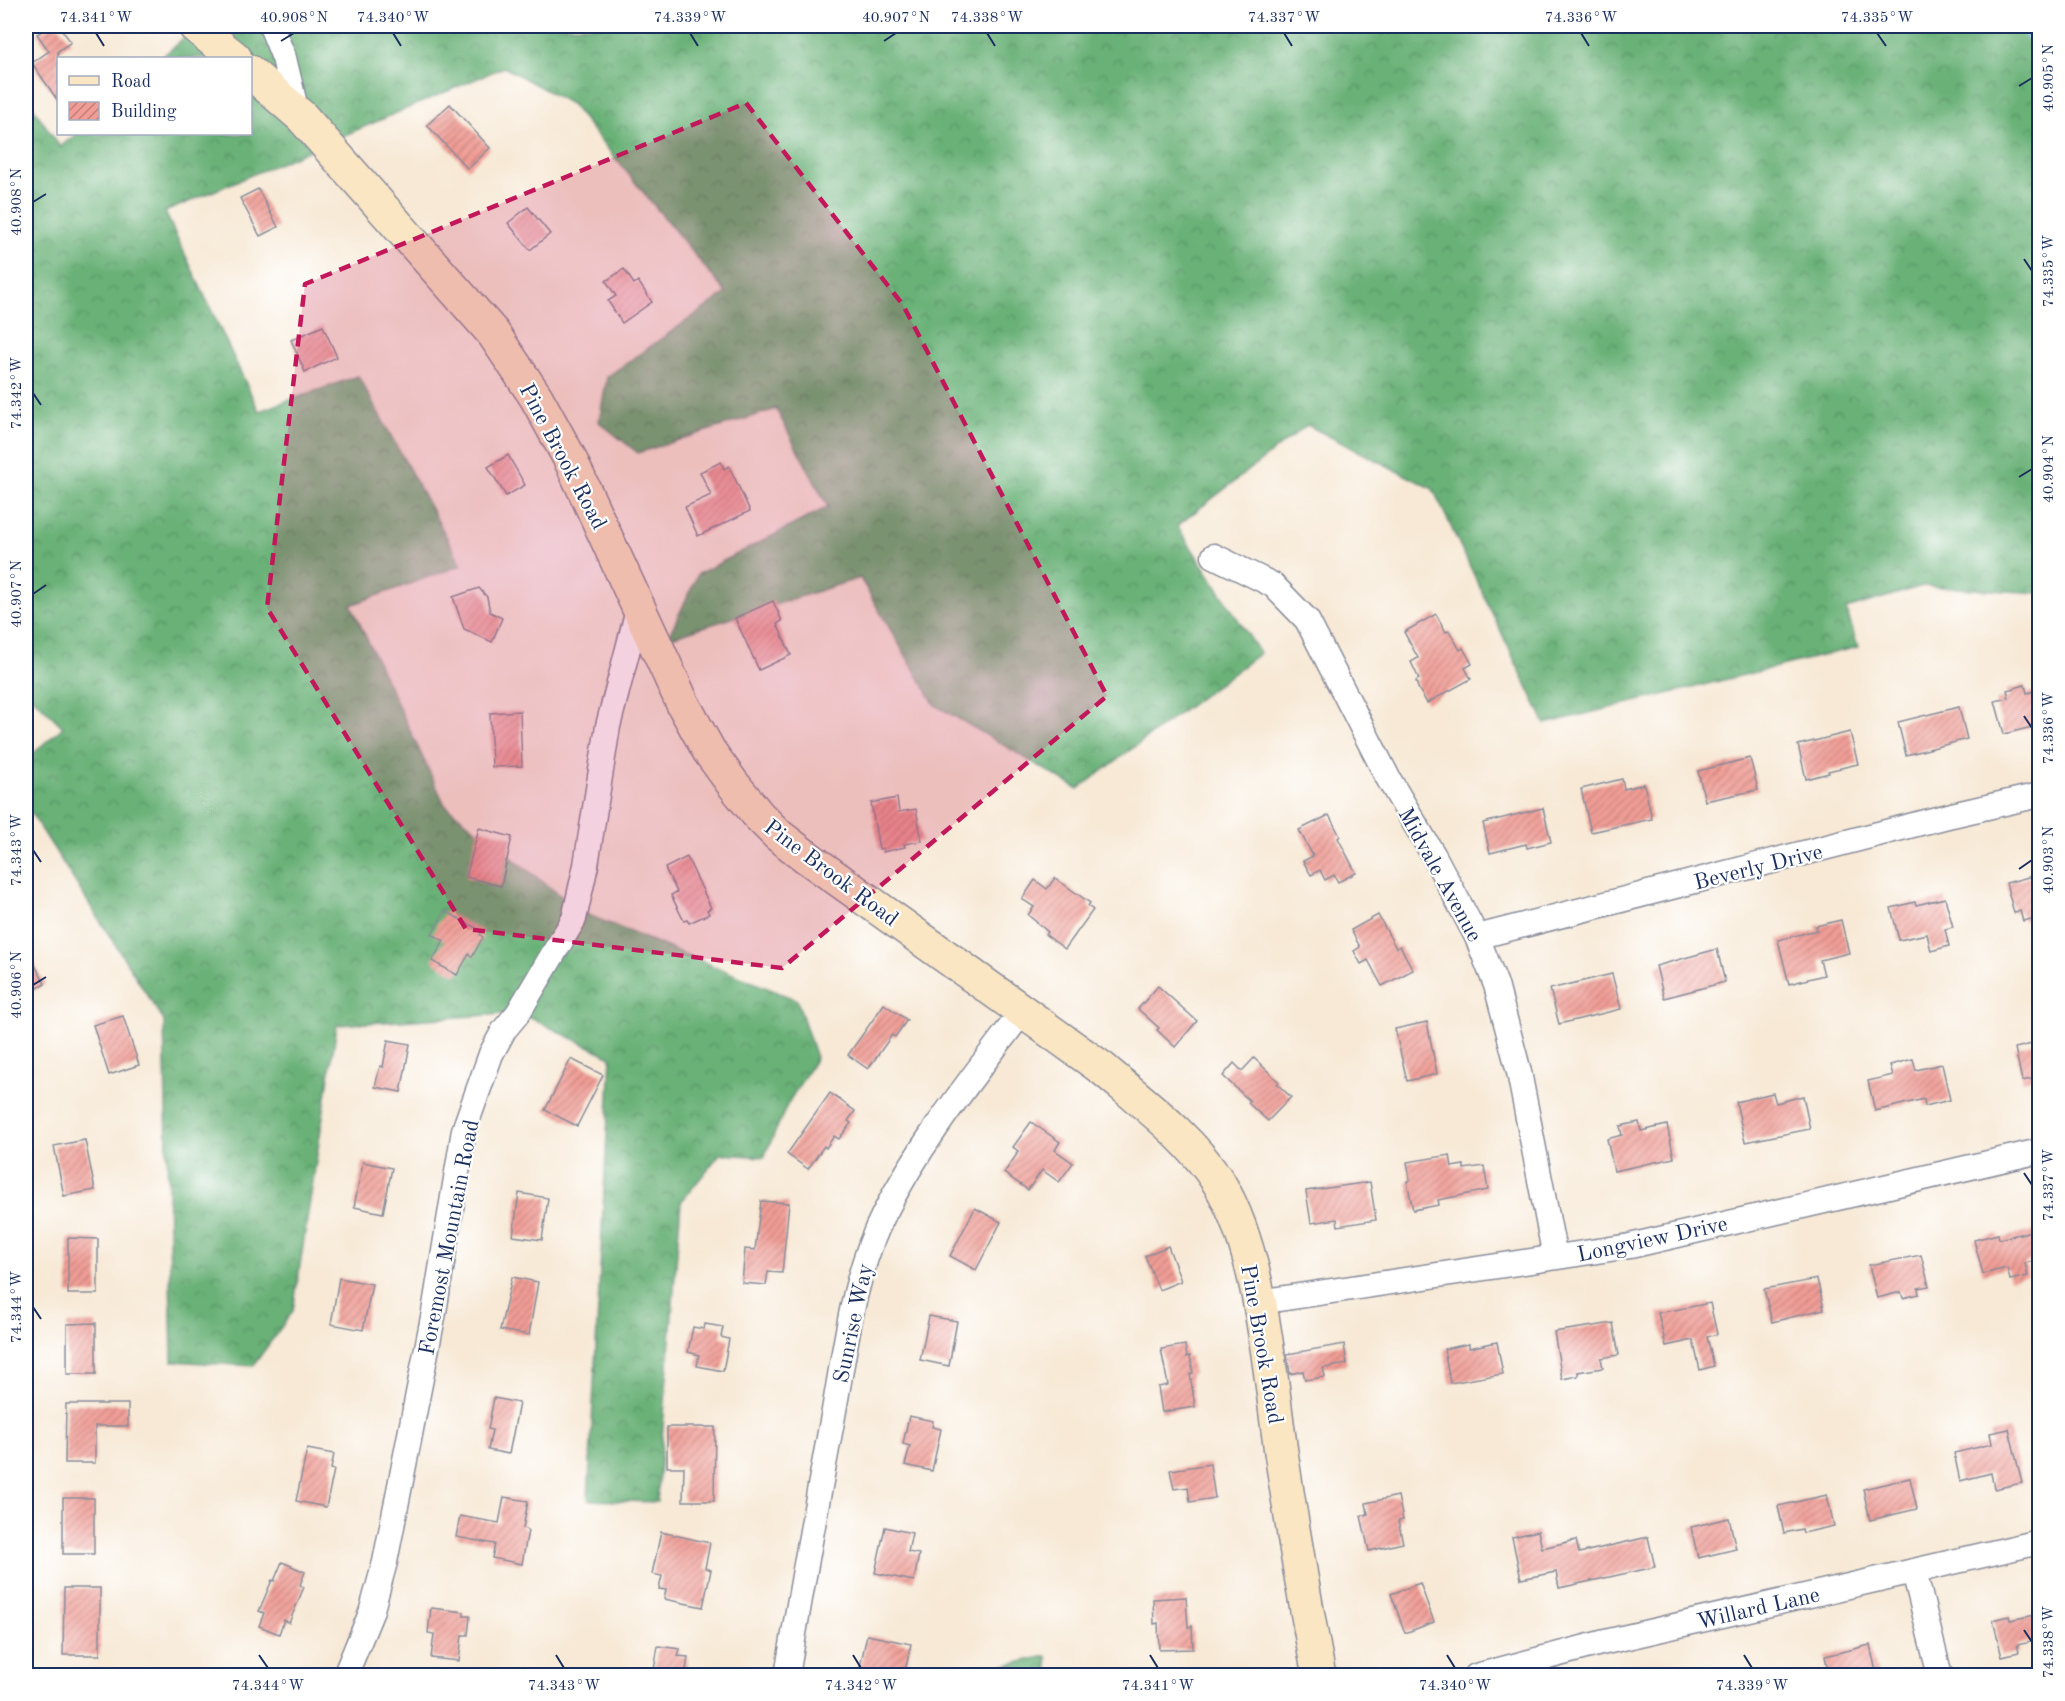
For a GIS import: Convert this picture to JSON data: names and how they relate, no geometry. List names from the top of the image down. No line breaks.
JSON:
{"streets":{"street":["Pine Brook Road","Beverly Drive","Midvale Avenue","Foremost Mountain Road","Longview Drive","Sunrise Way","Willard Lane"]},"crossings":[["Pine Brook Road","Foremost Mountain Road"],["Pine Brook Road","Longview Drive"],["Pine Brook Road","Sunrise Way"],["Beverly Drive","Midvale Avenue"],["Midvale Avenue","Longview Drive"]],"legend":["Road","Building"],"coordinates":["74.341°W","40.908°N","74.340°W","74.339°W","40.907°N","74.338°W","74.337°W","74.336°W","74.335°W","40.905°N","74.342°W","40.904°N","74.343°W","40.903°N","40.906°N","74.344°W"]}
